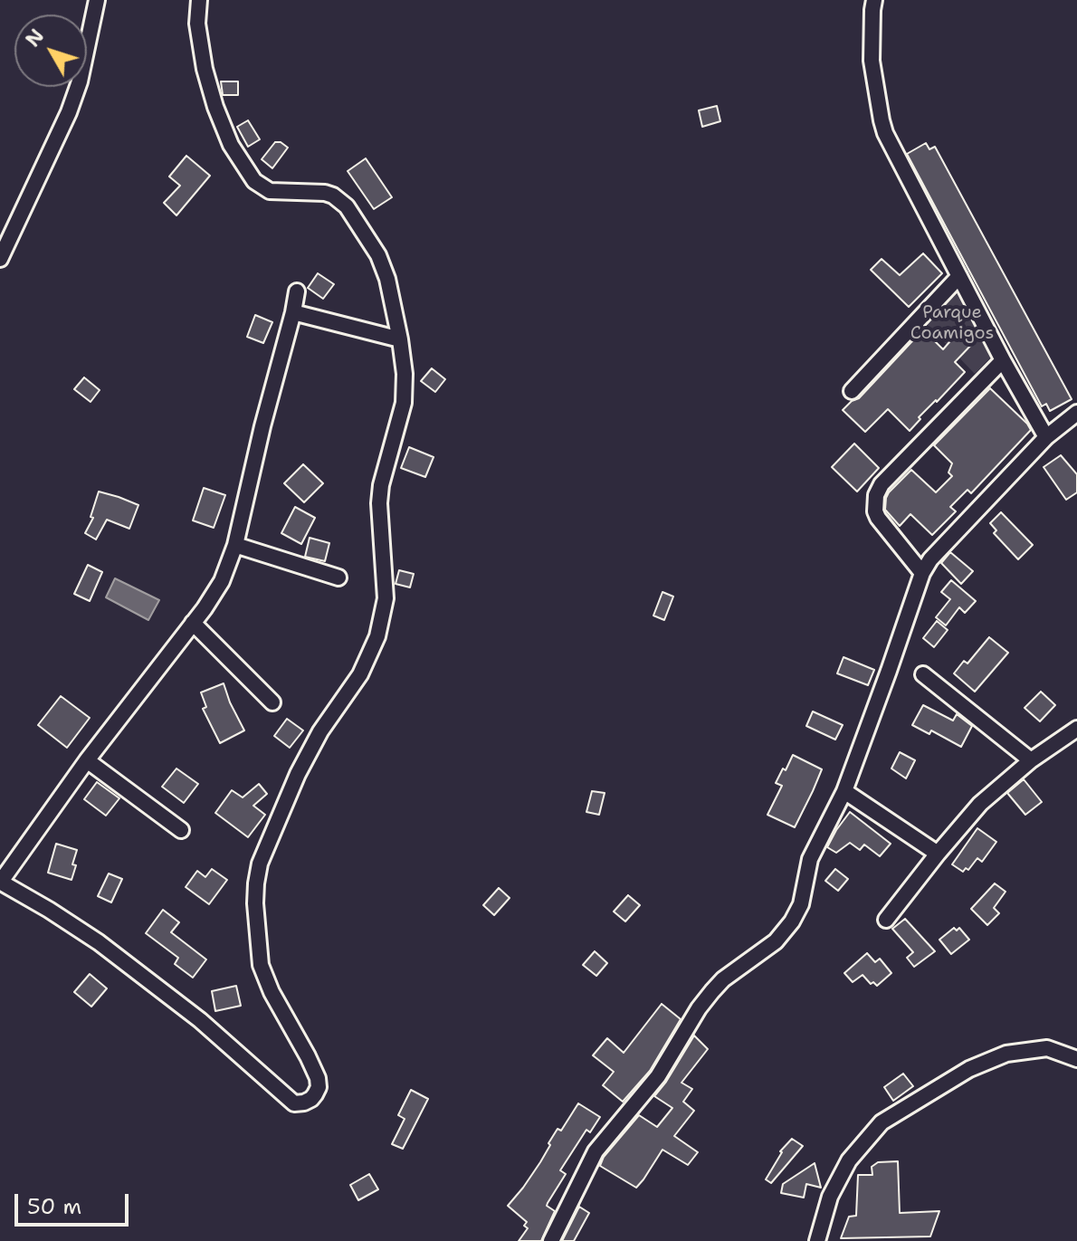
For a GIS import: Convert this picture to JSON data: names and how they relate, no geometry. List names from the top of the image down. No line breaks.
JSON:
{"parks":["Parque Coamigos"],"scale_bar":"50 m","north":"top left"}
